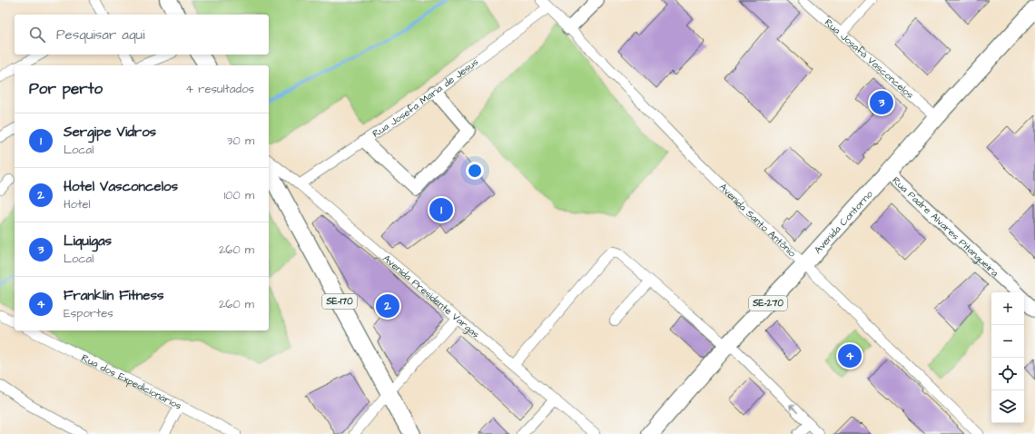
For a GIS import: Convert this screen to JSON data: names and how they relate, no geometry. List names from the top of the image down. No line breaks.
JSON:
{"streets":{"main road":["Avenida Contorno","SE-170","SE-270"],"street":["Rua Josafá Vasconcelos","Rua Josefa Maria de Jesus","Avenida Santo Antônio","Rua Padre Alvares Pitangueira","Avenida Presidente Vargas","Rua dos Expedicionários"]},"crossings":[["Rua Josafá Vasconcelos","Avenida Contorno"],["Rua Josefa Maria de Jesus","Avenida Santo Antônio"],["Rua Josefa Maria de Jesus","Avenida Presidente Vargas"],["Avenida Santo Antônio","Avenida Contorno"],["Avenida Contorno","Rua Padre Alvares Pitangueira"]],"page":{"search":"Pesquisar aqui","heading":["Por perto","4 resultados"],"pins":["3","1","2","4"],"list":[{"mark":"1","name":"Sergipe Vidros","note":"Local","value":"30 m"},{"mark":"2","name":"Hotel Vasconcelos","note":"Hotel","value":"100 m"},{"mark":"3","name":"Liquigas","note":"Local","value":"260 m"},{"mark":"4","name":"Franklin Fitness","note":"Esportes","value":"260 m"}],"map_buttons":["+","−"]}}
